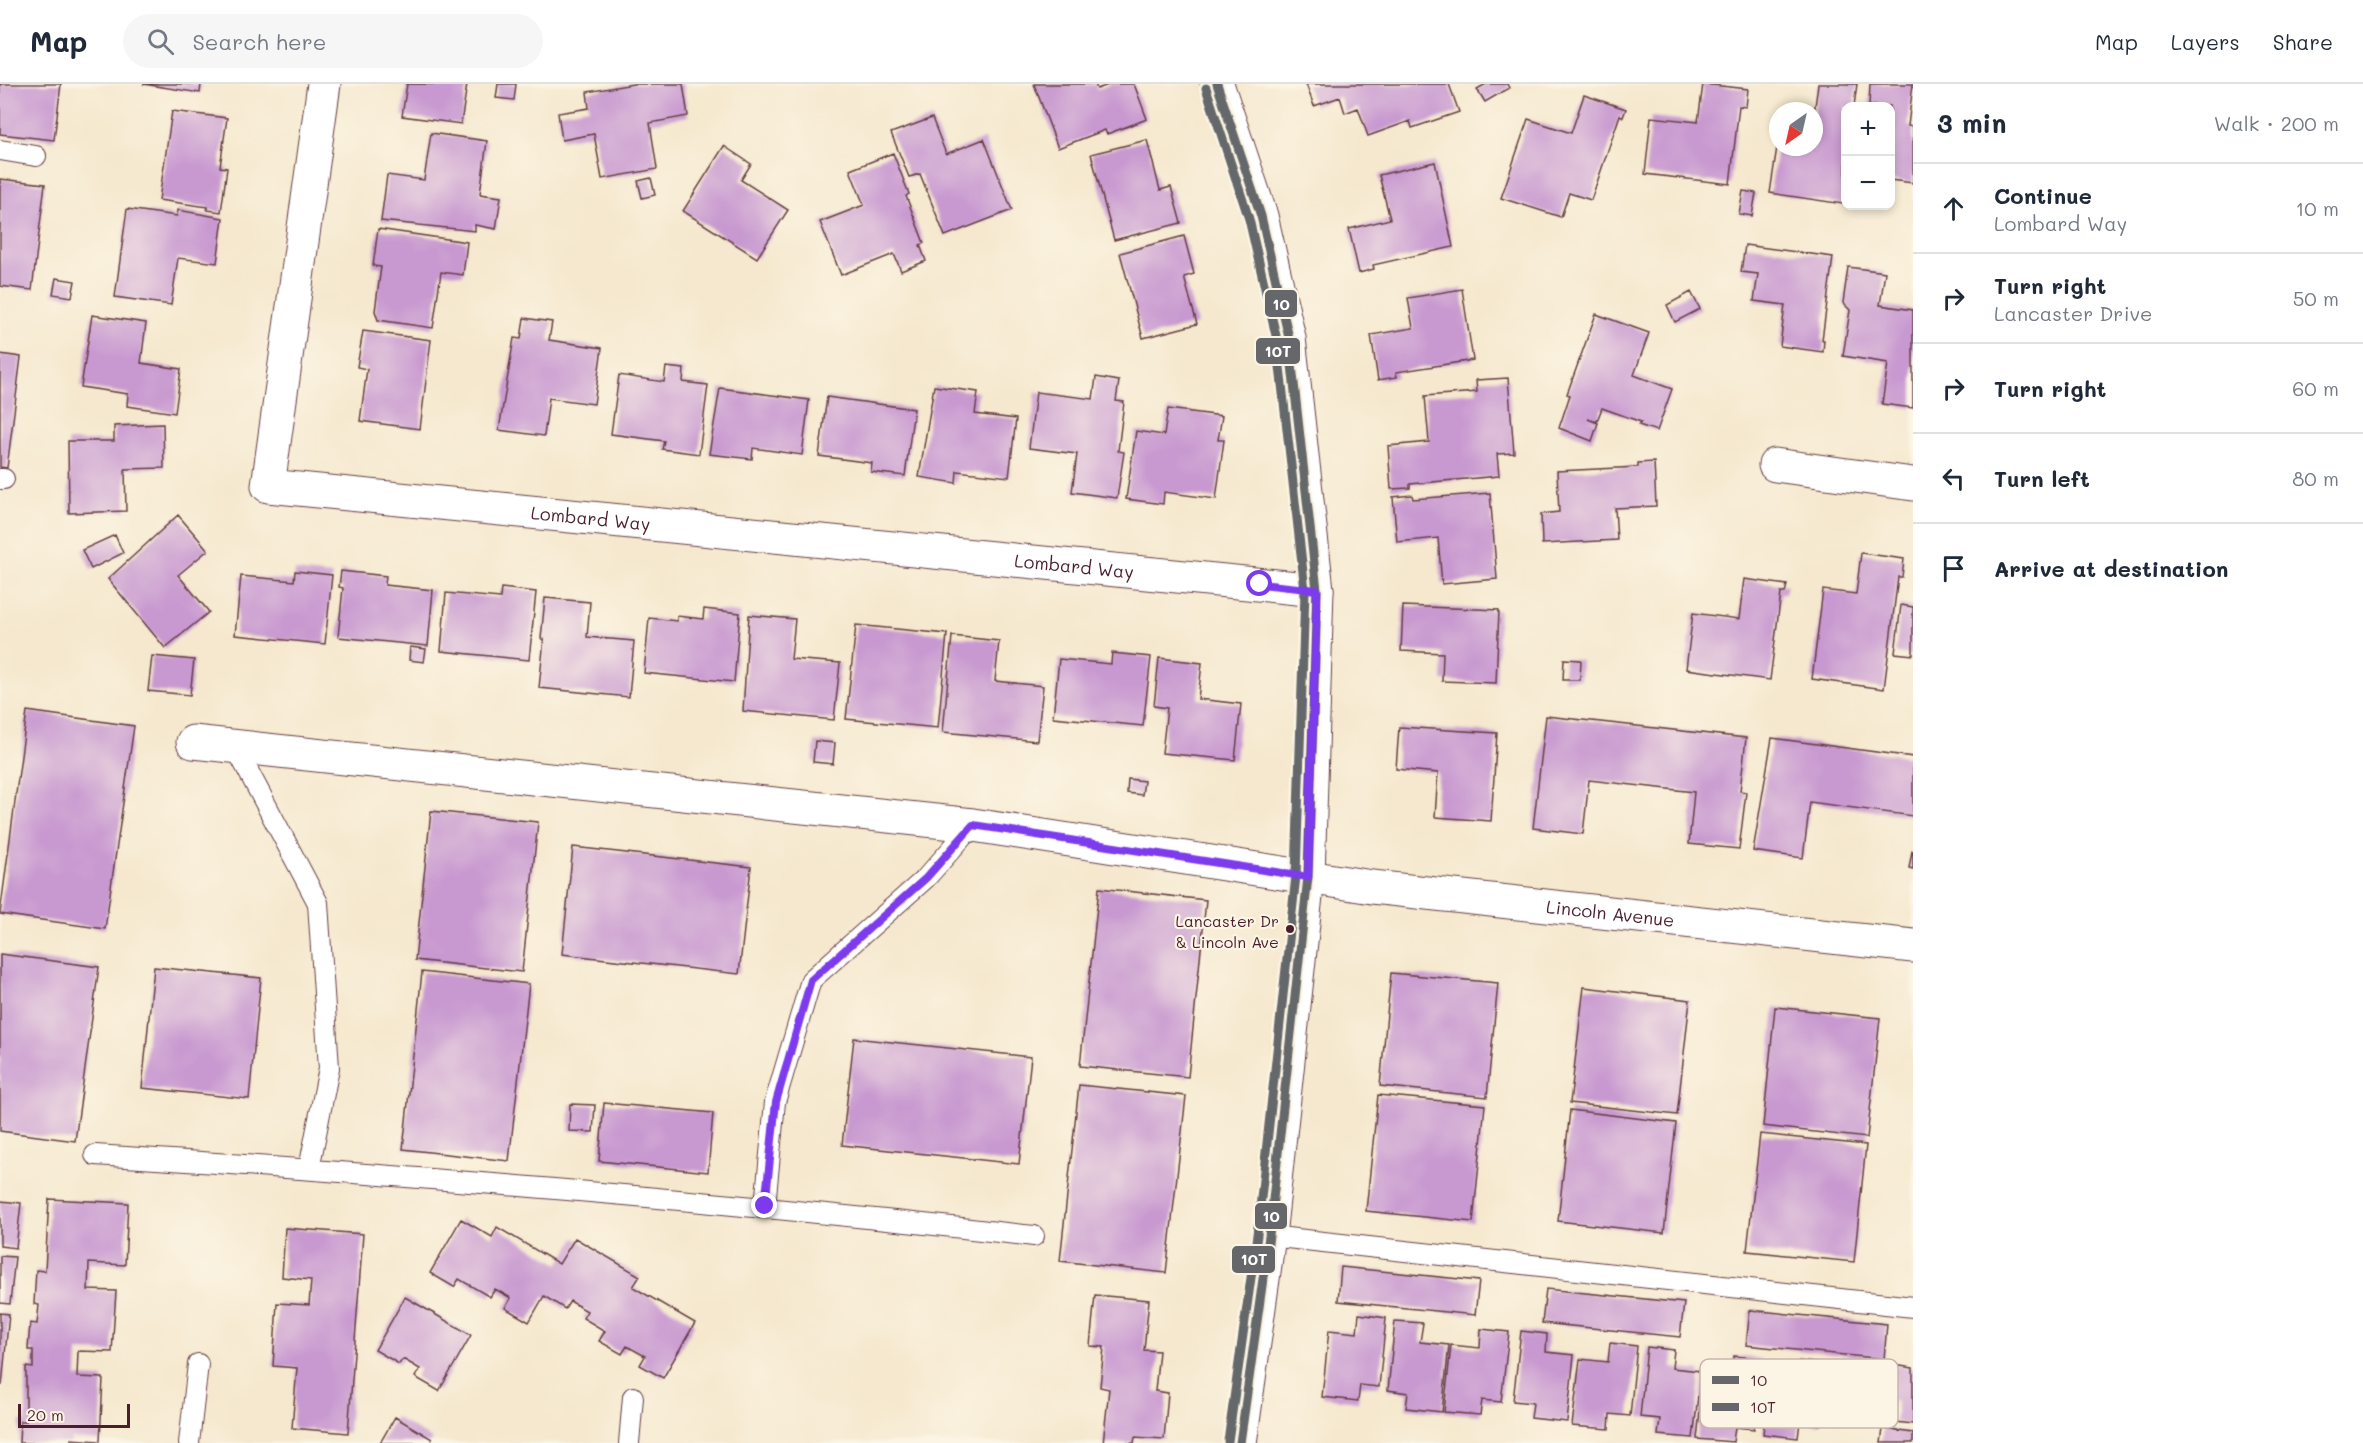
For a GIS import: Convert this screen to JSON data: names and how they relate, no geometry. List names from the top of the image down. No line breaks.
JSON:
{"streets":{"street":["Lombard Way","Lincoln Avenue"]},"places":["Lancaster Dr & Lincoln Ave"],"lines":["transit line 10","transit line 10T"],"legend":["10","10T"],"scale_bar":"20 m","north":"bottom left","page":{"header":"Map","search":"Search here","nav":["Map","Layers","Share"],"heading":["3 min","Walk · 200 m"],"map_buttons":["+","−"],"list":[["Continue","Lombard Way","10 m"],["Turn right","Lancaster Drive","50 m"],["Turn right","60 m"],["Turn left","80 m"],"Arrive at destination"],"scale":"20 m"}}
